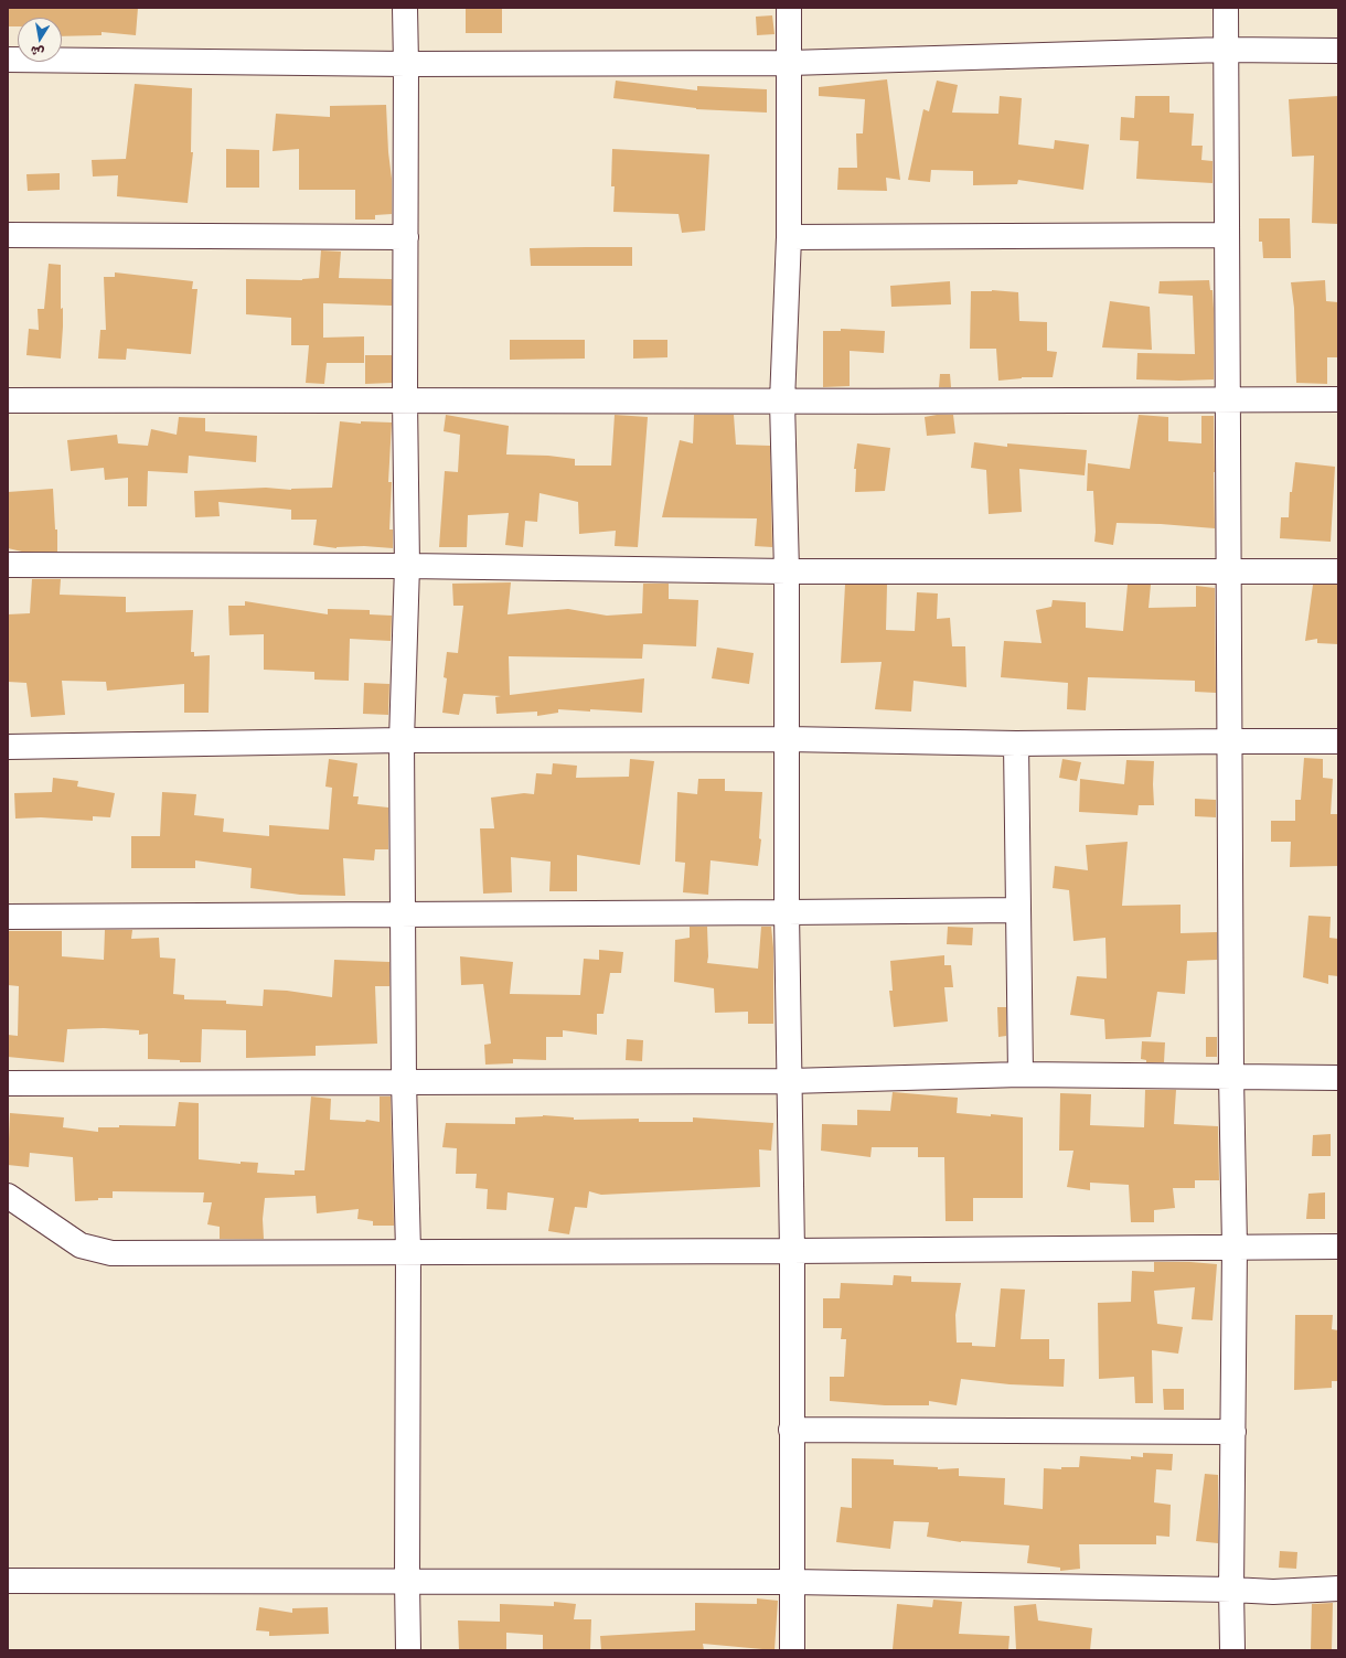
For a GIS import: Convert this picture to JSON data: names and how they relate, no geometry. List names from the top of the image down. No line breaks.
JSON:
{"north":"bottom"}
